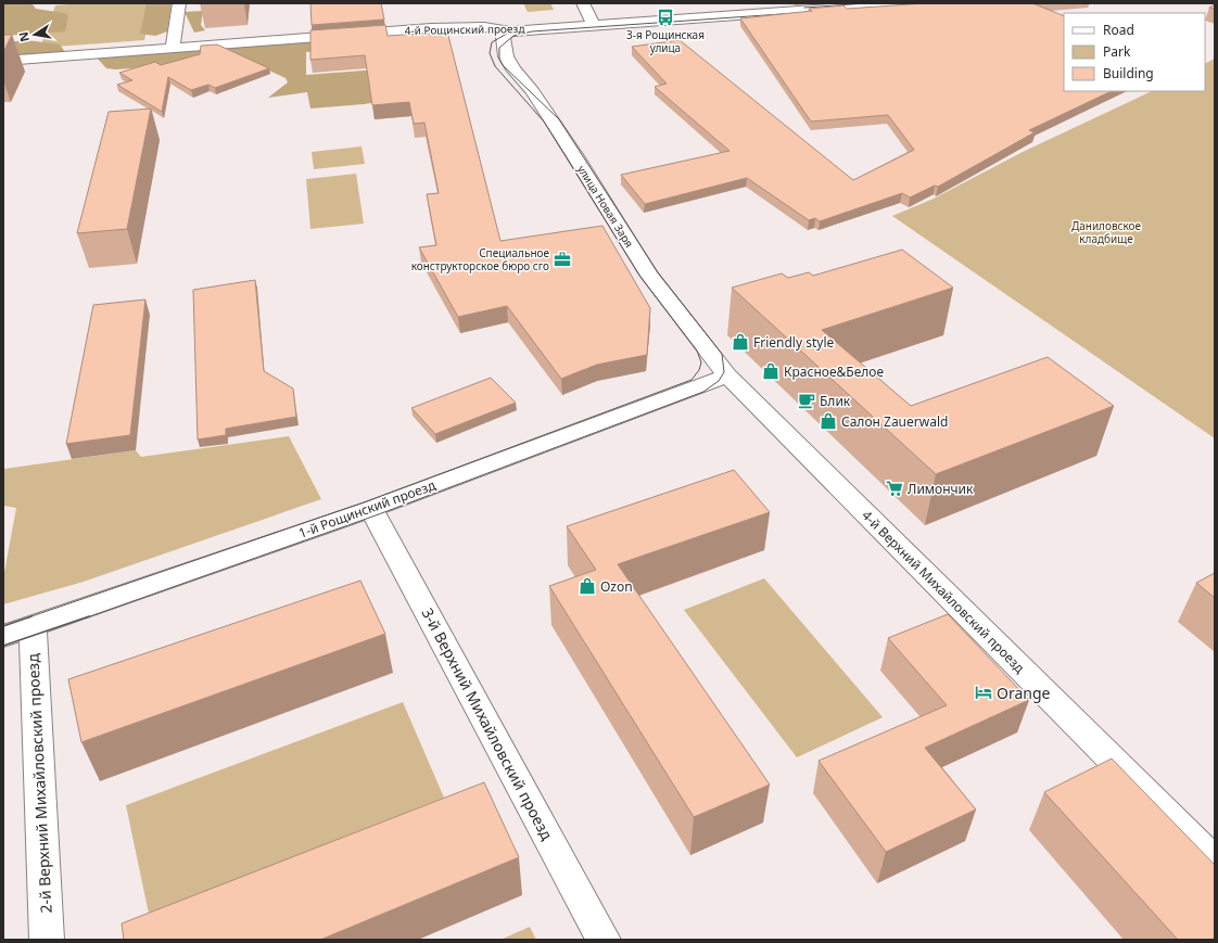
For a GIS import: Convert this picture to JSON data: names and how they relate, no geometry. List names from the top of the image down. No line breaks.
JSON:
{"streets":{"street":["4-й Рощинский проезд","улица Новая Заря","1-й Рощинский проезд","4-й Верхний Михайловский проезд","3-й Верхний Михайловский проезд","2-й Верхний Михайловский проезд"]},"crossings":[["4-й Рощинский проезд","улица Новая Заря"],["улица Новая Заря","1-й Рощинский проезд"],["улица Новая Заря","4-й Верхний Михайловский проезд"],["1-й Рощинский проезд","4-й Верхний Михайловский проезд"],["1-й Рощинский проезд","3-й Верхний Михайловский проезд"],["1-й Рощинский проезд","2-й Верхний Михайловский проезд"]],"parks":["Даниловское кладбище"],"places":{"bus stop":["3-я Рощинская улица"],"office":["Специальное конструкторское бюро сго"],"shop":["Friendly style","Красное&Белое","Салон Zauerwald","Ozon"],"cafe":["Блик"],"supermarket":["Лимончик"],"hotel":["Orange"]},"legend":["Road","Park","Building"],"north":"left"}
